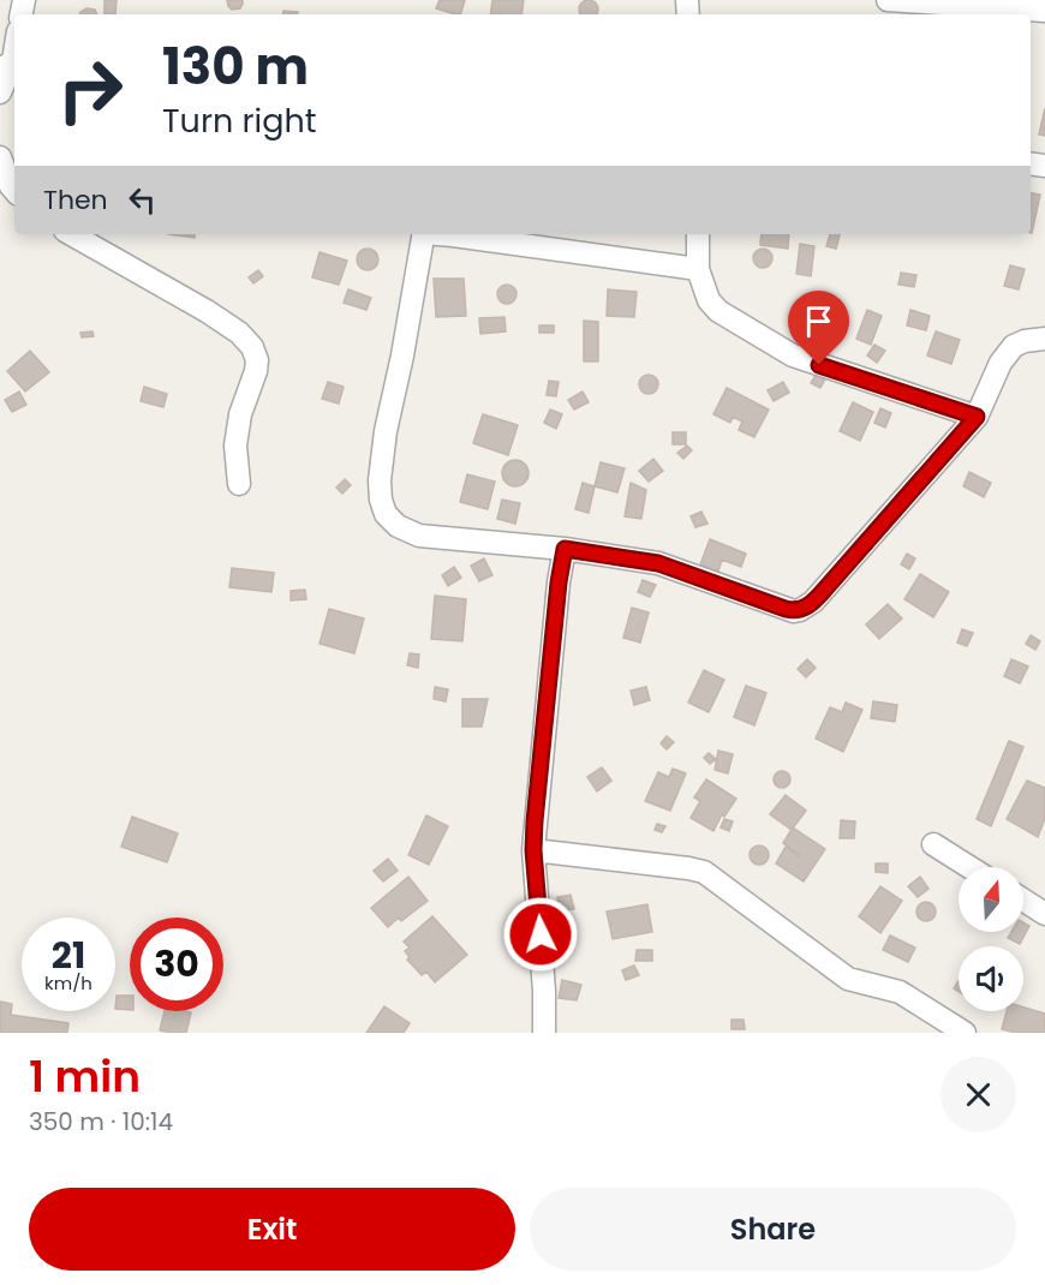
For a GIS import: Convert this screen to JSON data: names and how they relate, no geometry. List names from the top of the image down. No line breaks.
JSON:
{"north":"top","page":{"turn":["130 m","Turn right"],"then":"Then","speed":"21 km/h","limit":"30","heading":["1 min","350 m · 10:14"],"buttons":["Exit","Share"]}}
